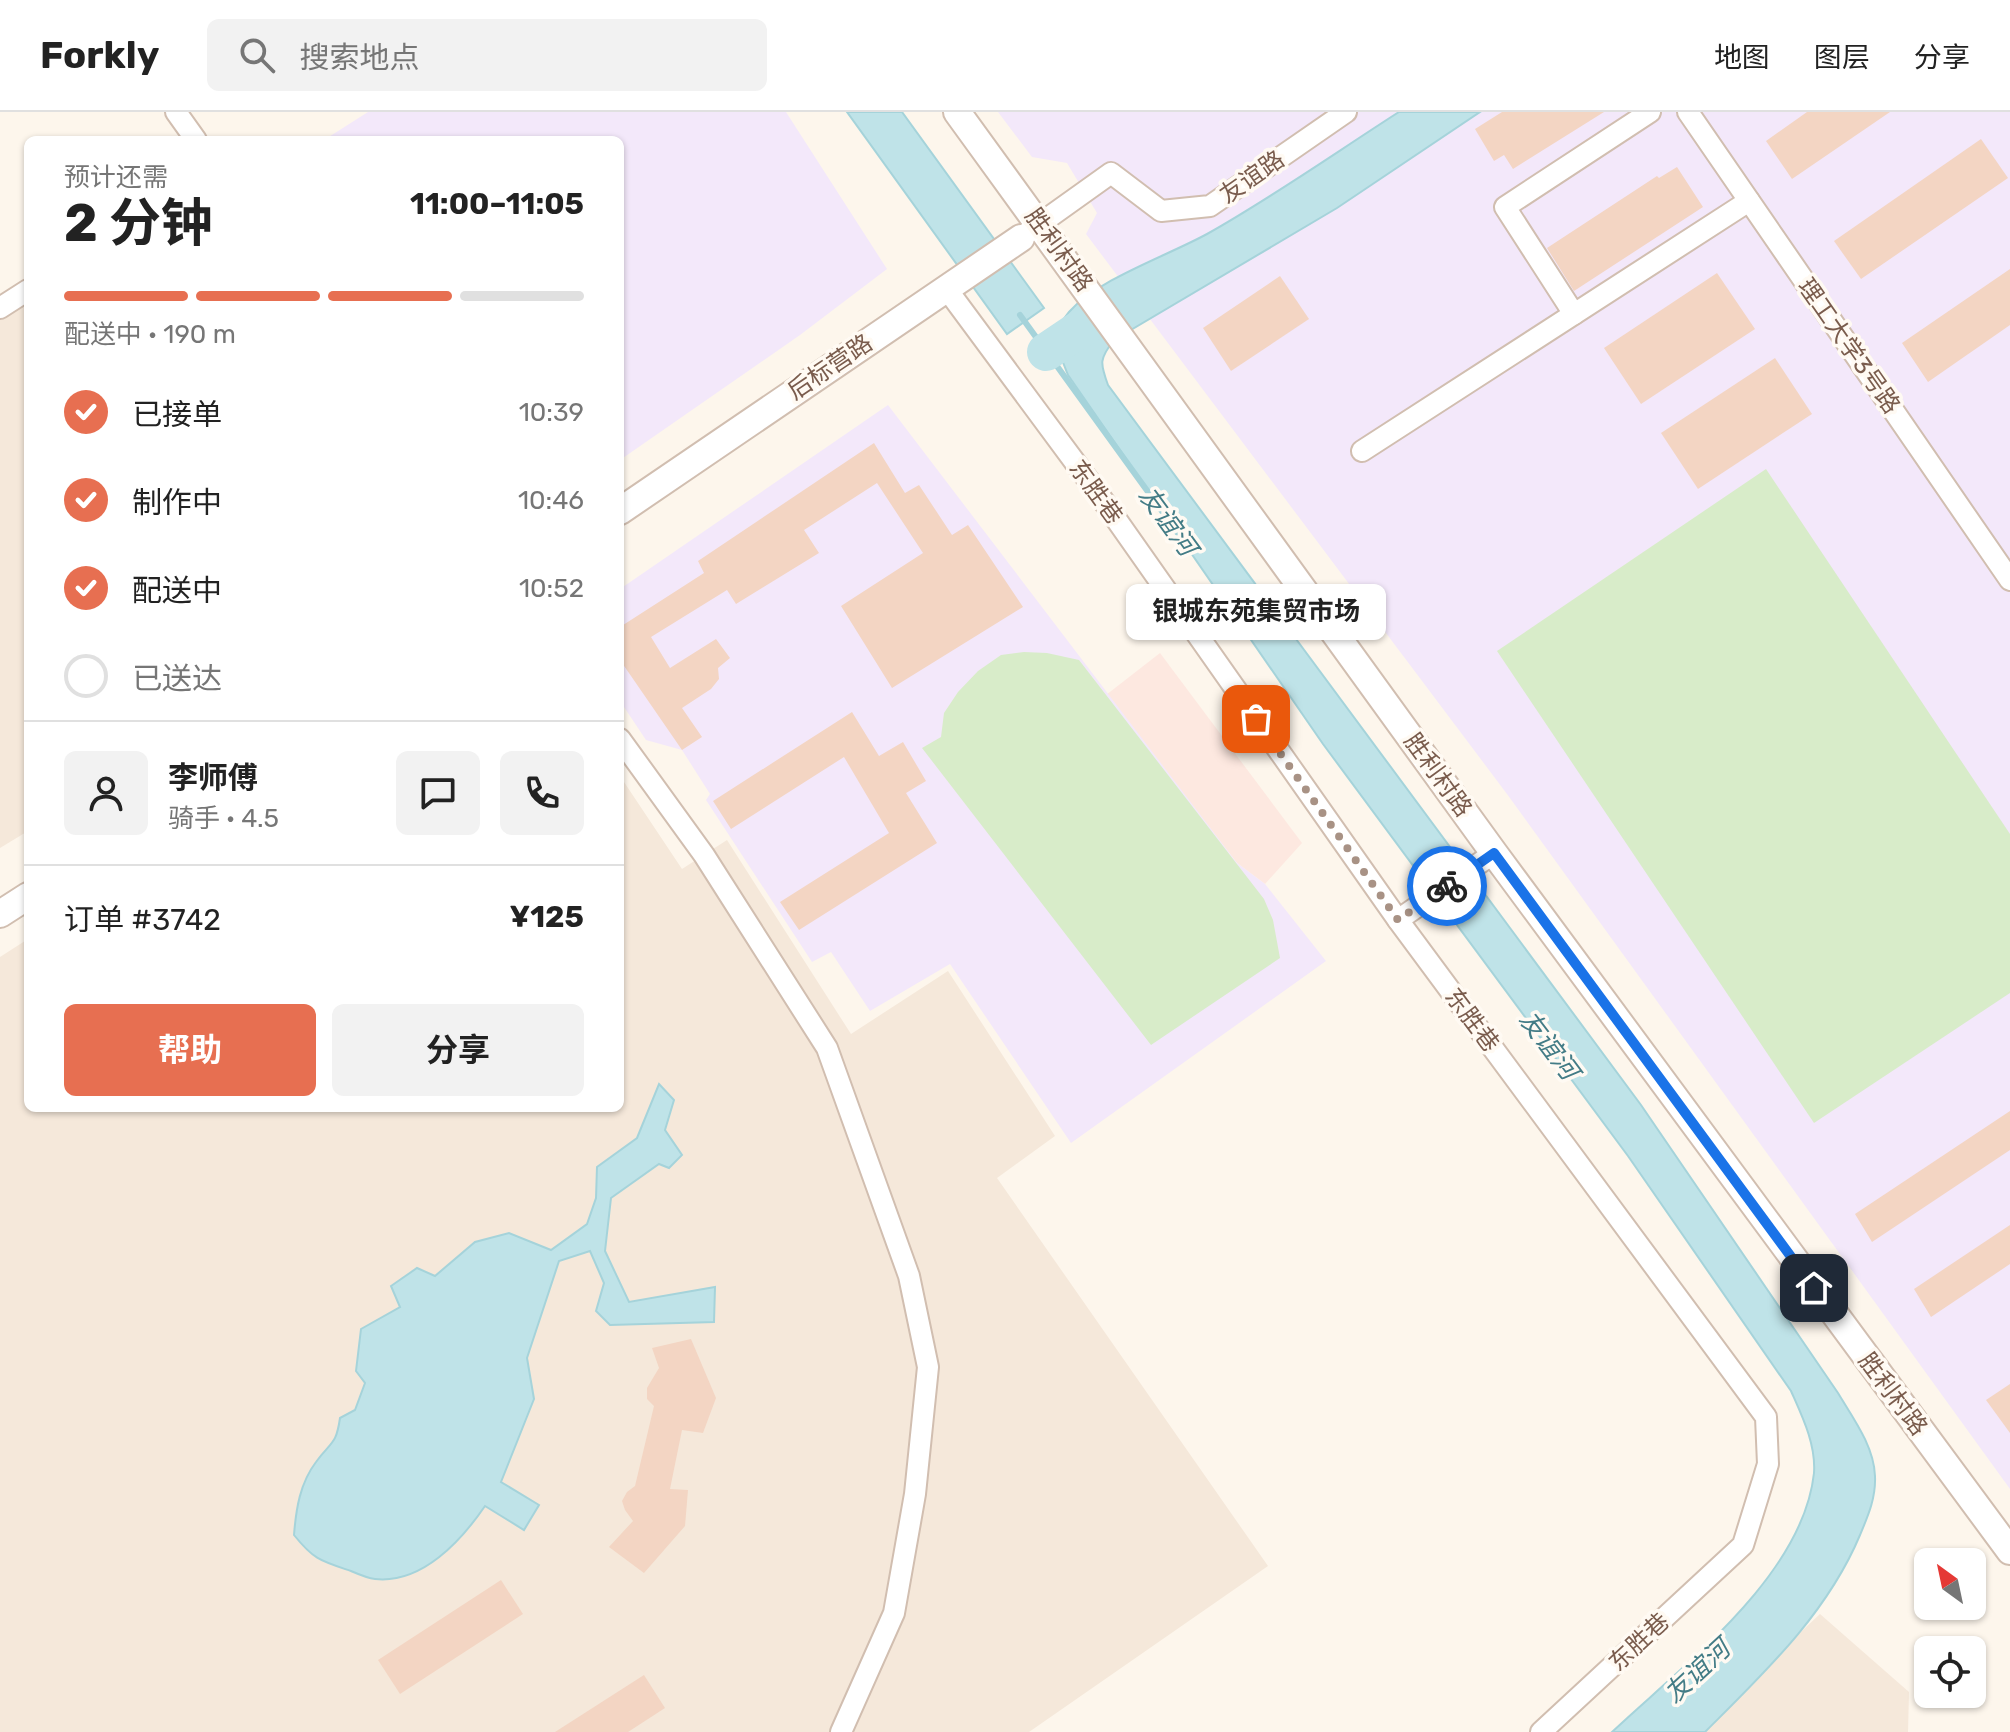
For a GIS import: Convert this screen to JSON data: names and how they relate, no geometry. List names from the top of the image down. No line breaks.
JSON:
{"streets":{"street":["友谊路","胜利村路","理工大学3号路","后标营路","东胜巷"]},"crossings":[["友谊路","胜利村路"],["友谊路","后标营路"],["胜利村路","后标营路"],["后标营路","东胜巷"]],"water":["友谊河"],"places":["银城东苑集贸市场"],"north":"top left","page":{"header":"Forkly","search":"搜索地点","nav":["地图","图层","分享"],"heading":["2 分钟","预计还需","11:00–11:05"],"panel":["李师傅","骑手 · 4.5","订单 #3742","¥125"],"bar":"配送中 · 190 m","list":[["已接单","10:39"],["制作中","10:46"],["配送中","10:52"],"已送达"],"bubble":"银城东苑集贸市场","buttons":["帮助","分享"]}}
